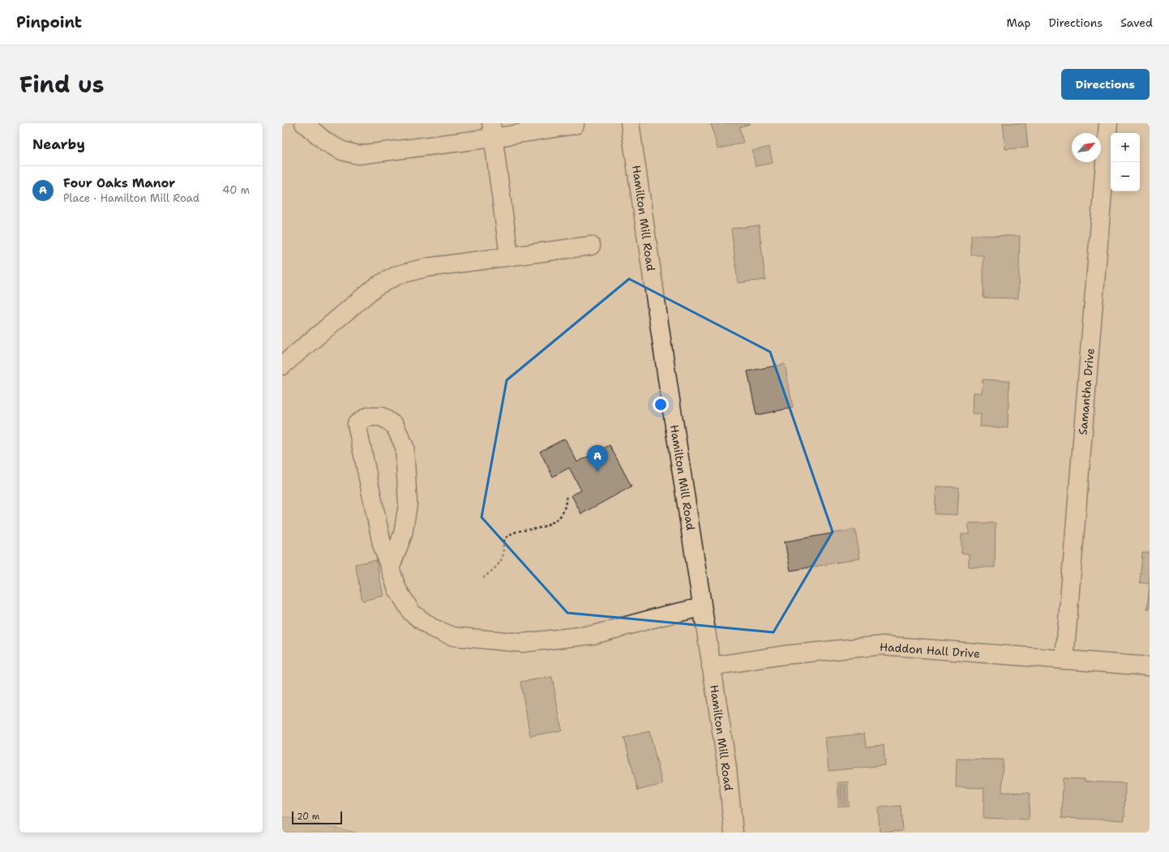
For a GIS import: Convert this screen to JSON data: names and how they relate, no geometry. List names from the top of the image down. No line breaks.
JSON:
{"streets":{"street":["Hamilton Mill Road","Samantha Drive","Haddon Hall Drive"]},"crossings":[["Hamilton Mill Road","Haddon Hall Drive"],["Samantha Drive","Haddon Hall Drive"]],"scale_bar":"20 m","north":"top right","page":{"header":"Pinpoint","nav":["Map","Directions","Saved"],"title":"Find us","buttons":"Directions","heading":"Nearby","map_buttons":["+","−"],"list":[{"mark":"A","name":"Four Oaks Manor","note":"Place · Hamilton Mill Road","value":"40 m"}],"pins":"A","scale":"20 m"}}
